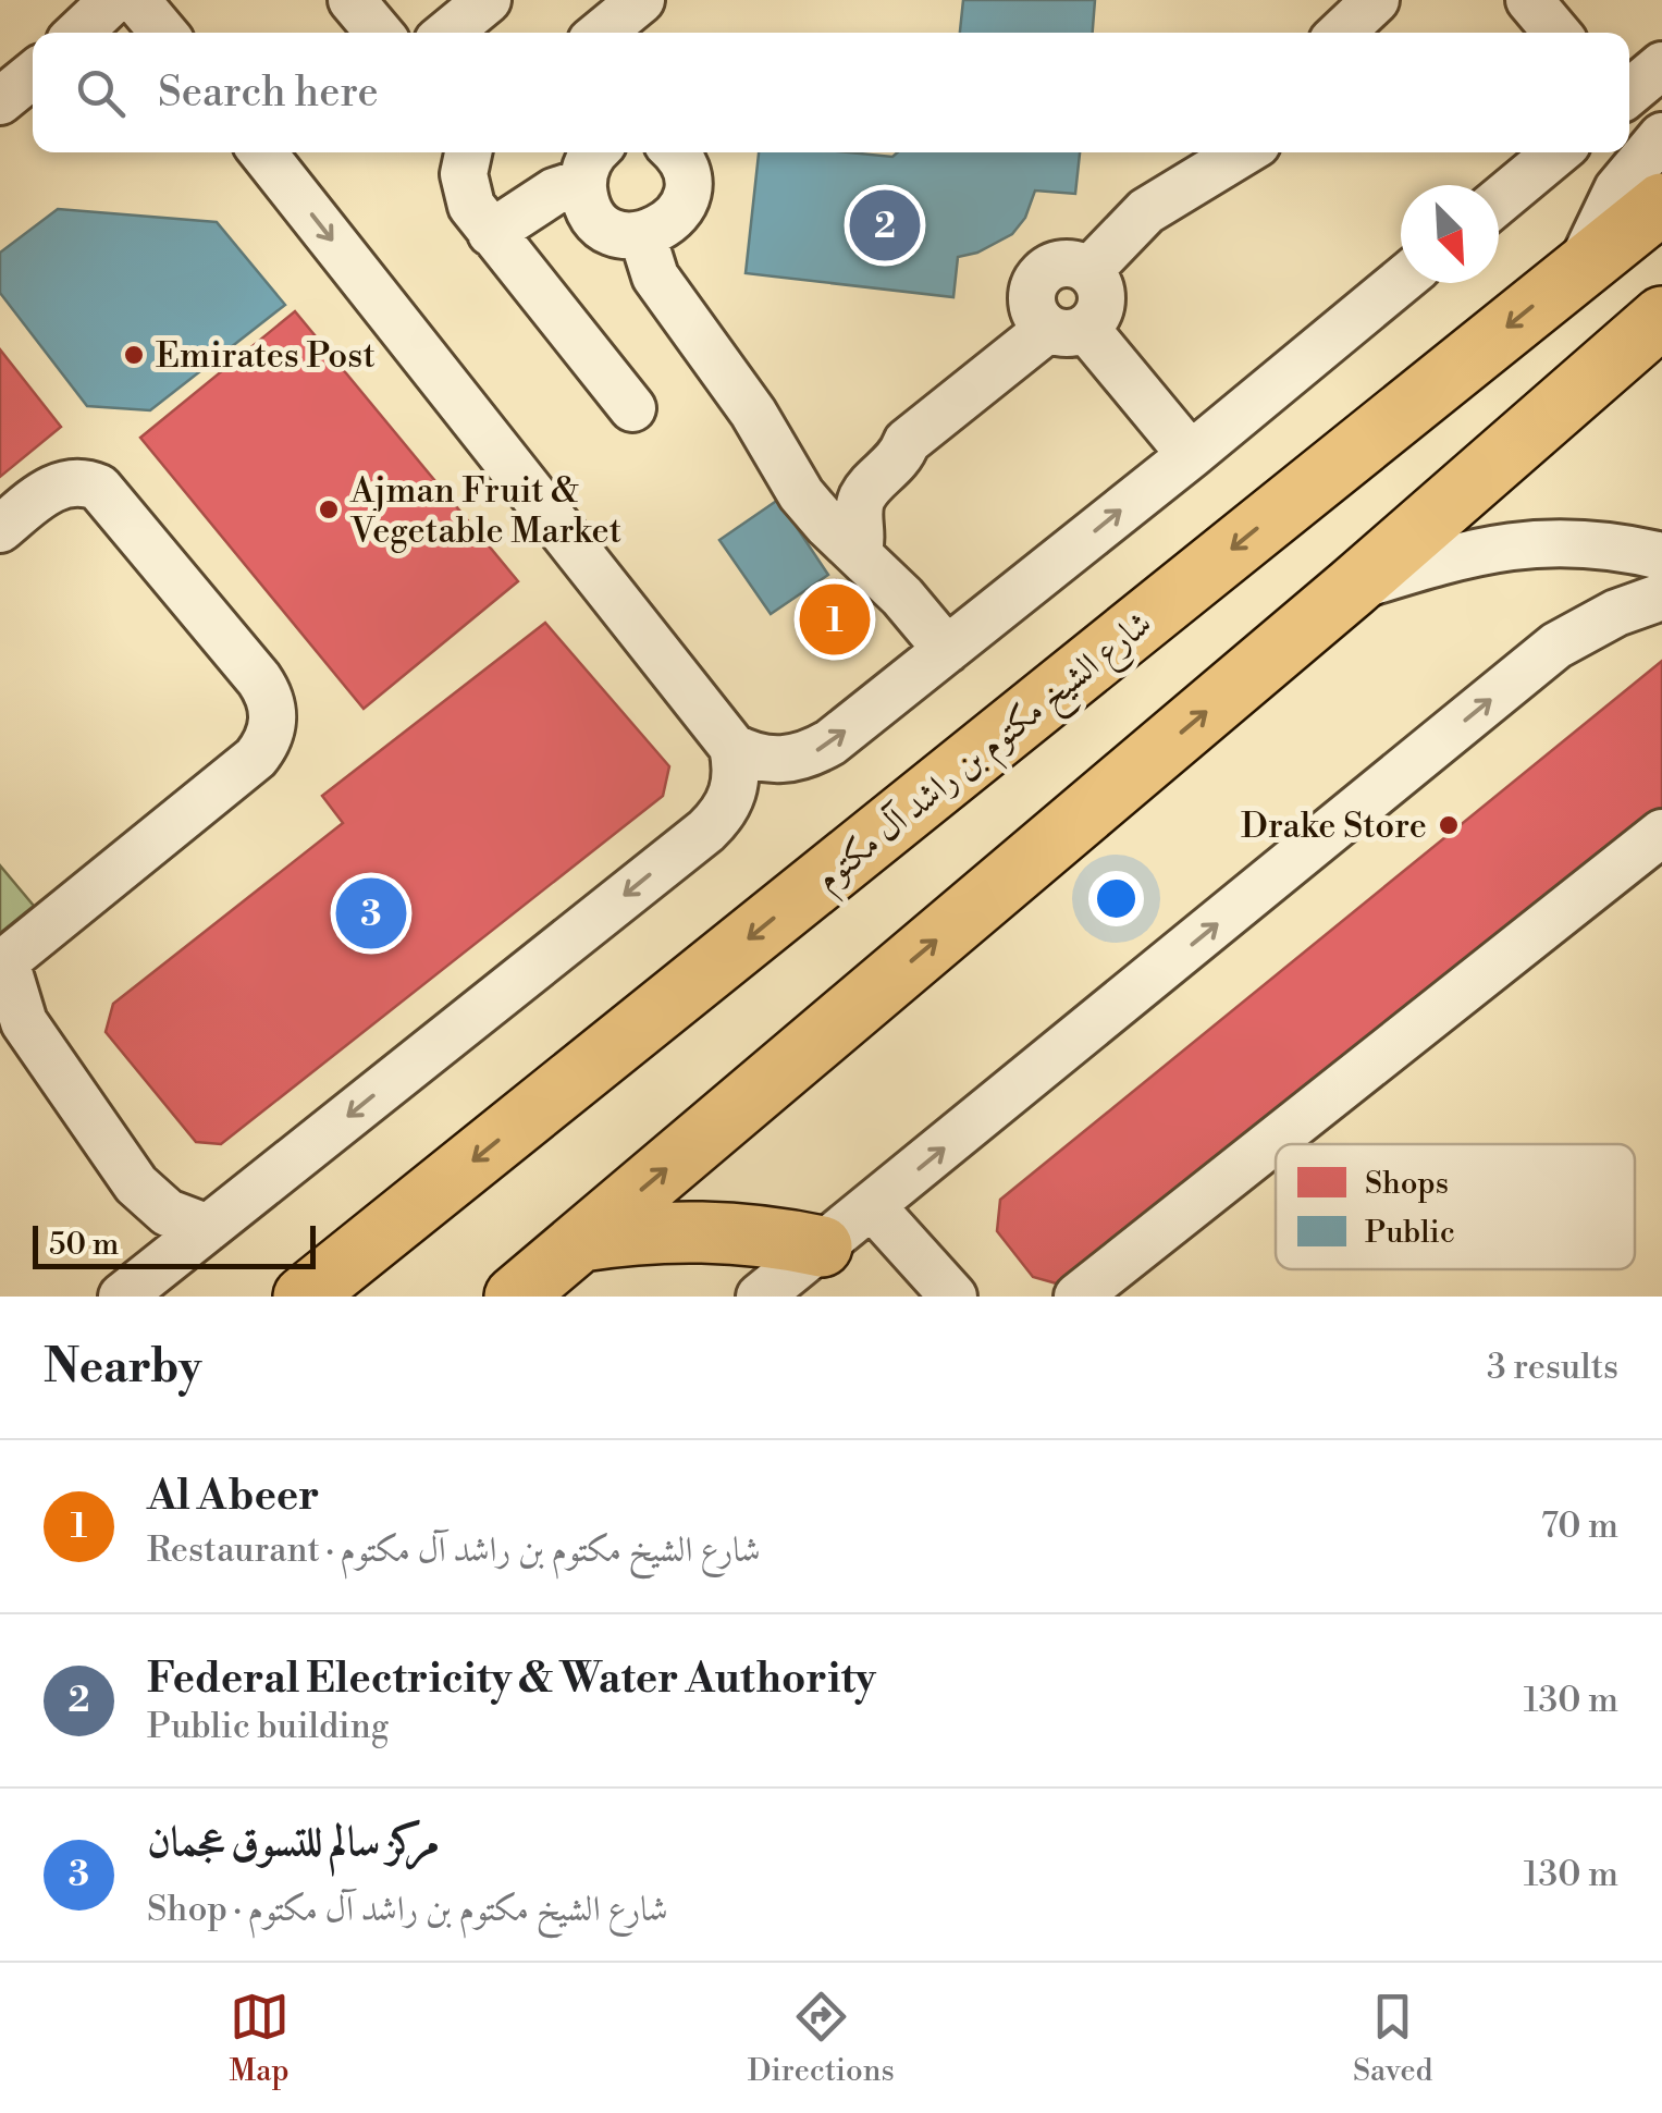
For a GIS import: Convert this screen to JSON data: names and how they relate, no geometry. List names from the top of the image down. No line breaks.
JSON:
{"streets":{"main road":["شارع الشيخ مكتوم بن راشد آل مكتوم"]},"places":["Emirates Post","Ajman Fruit & Vegetable Market","Drake Store"],"legend":["Shops","Public"],"scale_bar":"50 m","north":"bottom right","page":{"search":"Search here","pins":["2","1","3"],"scale":"50 m","heading":["Nearby","3 results"],"list":[{"mark":"1","name":"Al Abeer","note":"Restaurant · شارع الشيخ مكتوم بن راشد آل مكتوم","value":"70 m"},{"mark":"2","name":"Federal Electricity & Water Authority","note":"Public building","value":"130 m"},{"mark":"3","name":"مركز سالم للتسوق عجمان","note":"Shop · شارع الشيخ مكتوم بن راشد آل مكتوم","value":"130 m"}],"nav":["Map","Directions","Saved"]}}
